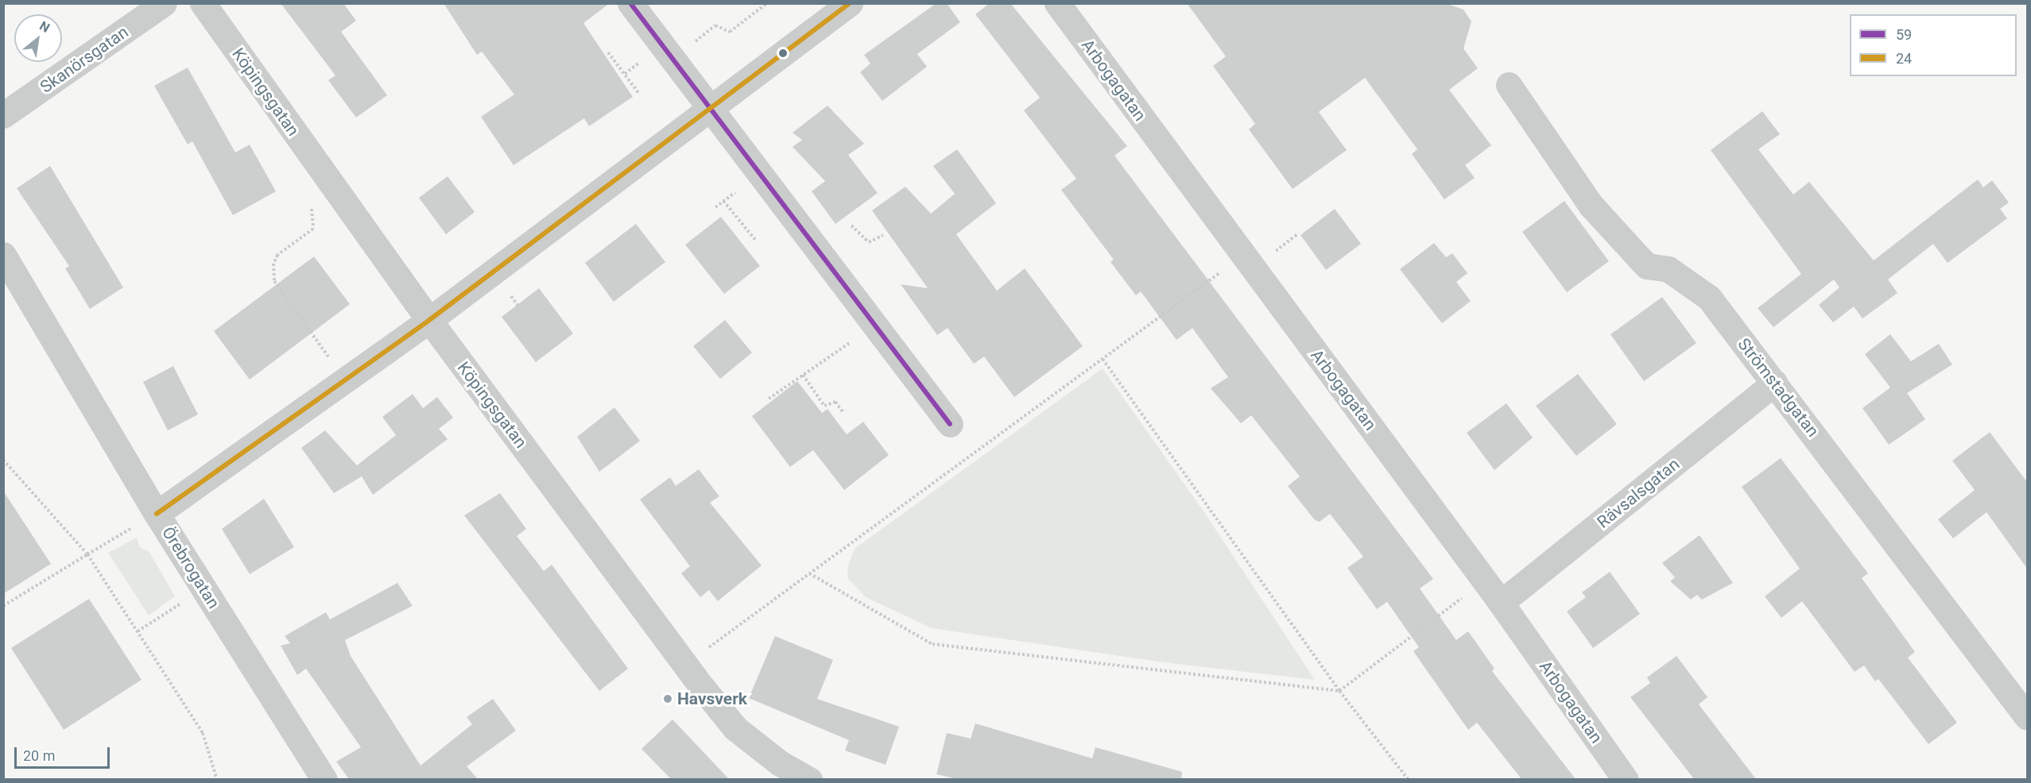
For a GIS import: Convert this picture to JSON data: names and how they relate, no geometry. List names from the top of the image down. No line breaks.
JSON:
{"streets":{"street":["Skanörsgatan","Arbogagatan","Köpingsgatan","Strömstadgatan","Rävsalsgatan","Örebrogatan"]},"crossings":[["Arbogagatan","Rävsalsgatan"],["Strömstadgatan","Rävsalsgatan"]],"places":["Havsverk"],"lines":["transit line 59","transit line 24"],"legend":["59","24"],"scale_bar":"20 m","north":"top right"}
